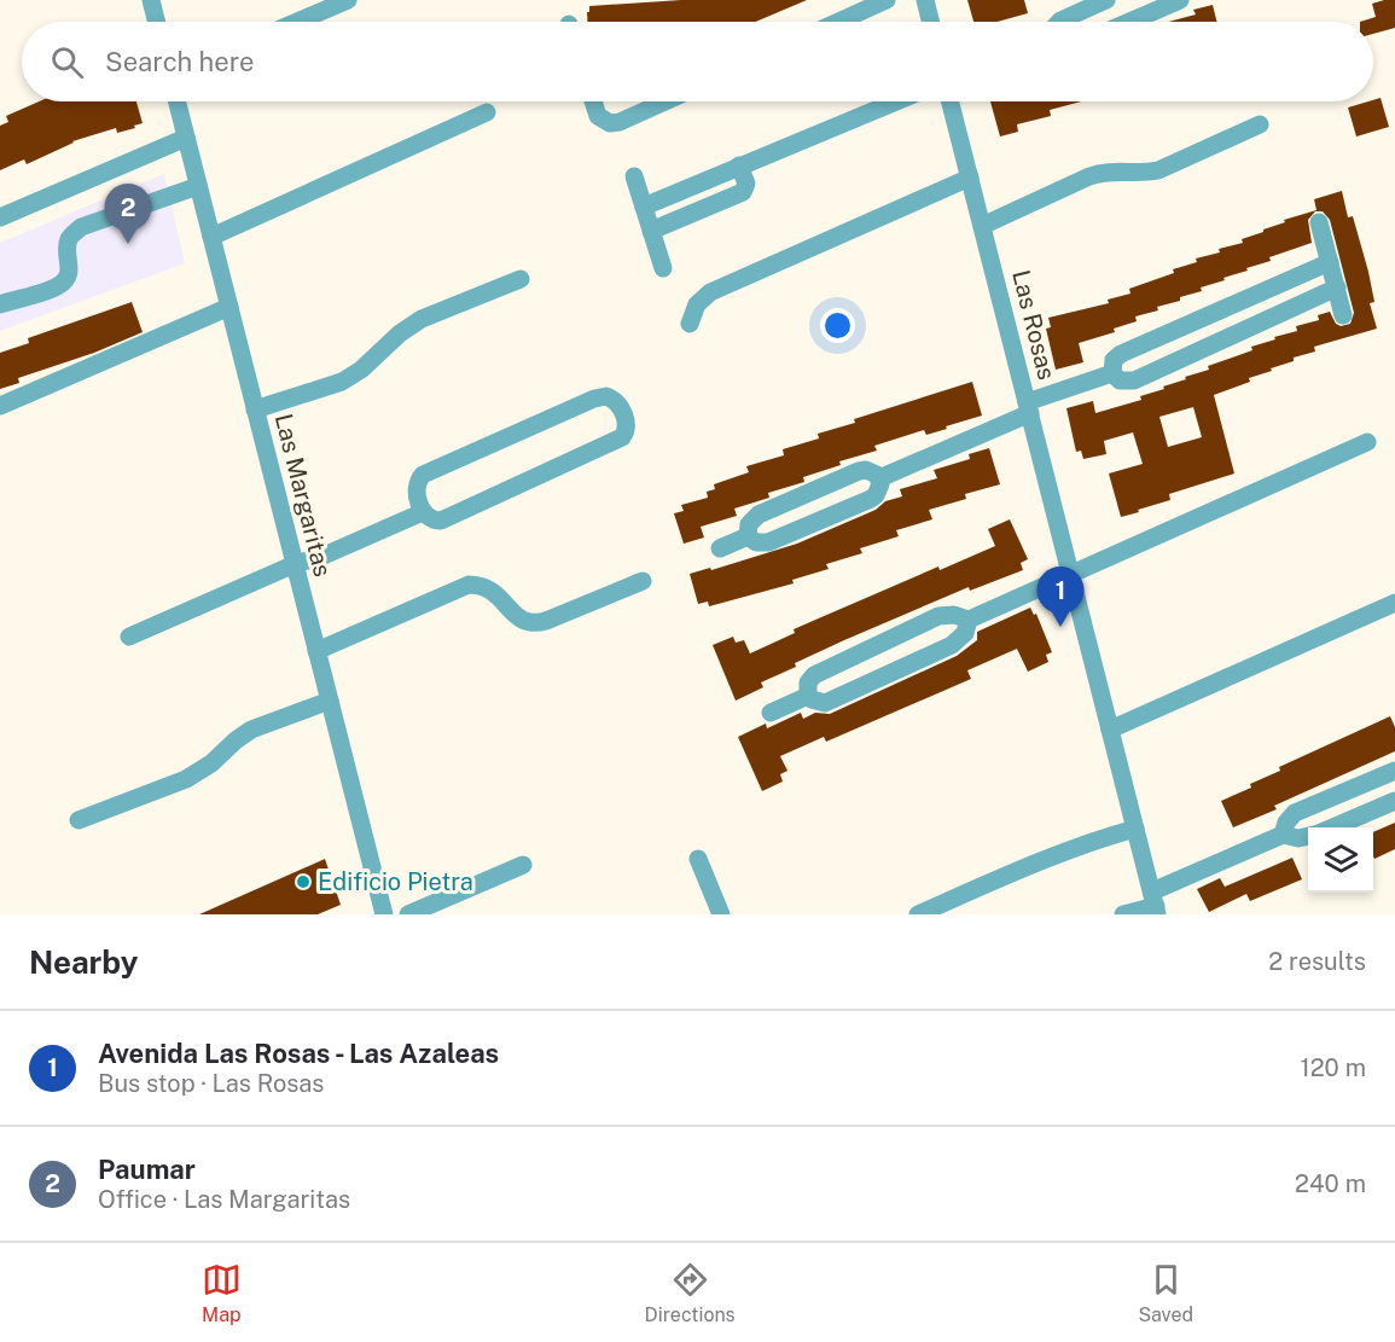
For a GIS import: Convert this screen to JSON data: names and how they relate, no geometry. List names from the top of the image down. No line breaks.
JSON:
{"streets":{"street":["Las Rosas","Las Margaritas"]},"places":["Edificio Pietra"],"page":{"search":"Search here","pins":["2","1"],"heading":["Nearby","2 results"],"list":[{"mark":"1","name":"Avenida Las Rosas - Las Azaleas","note":"Bus stop · Las Rosas","value":"120 m"},{"mark":"2","name":"Paumar","note":"Office · Las Margaritas","value":"240 m"}],"nav":["Map","Directions","Saved"]}}
